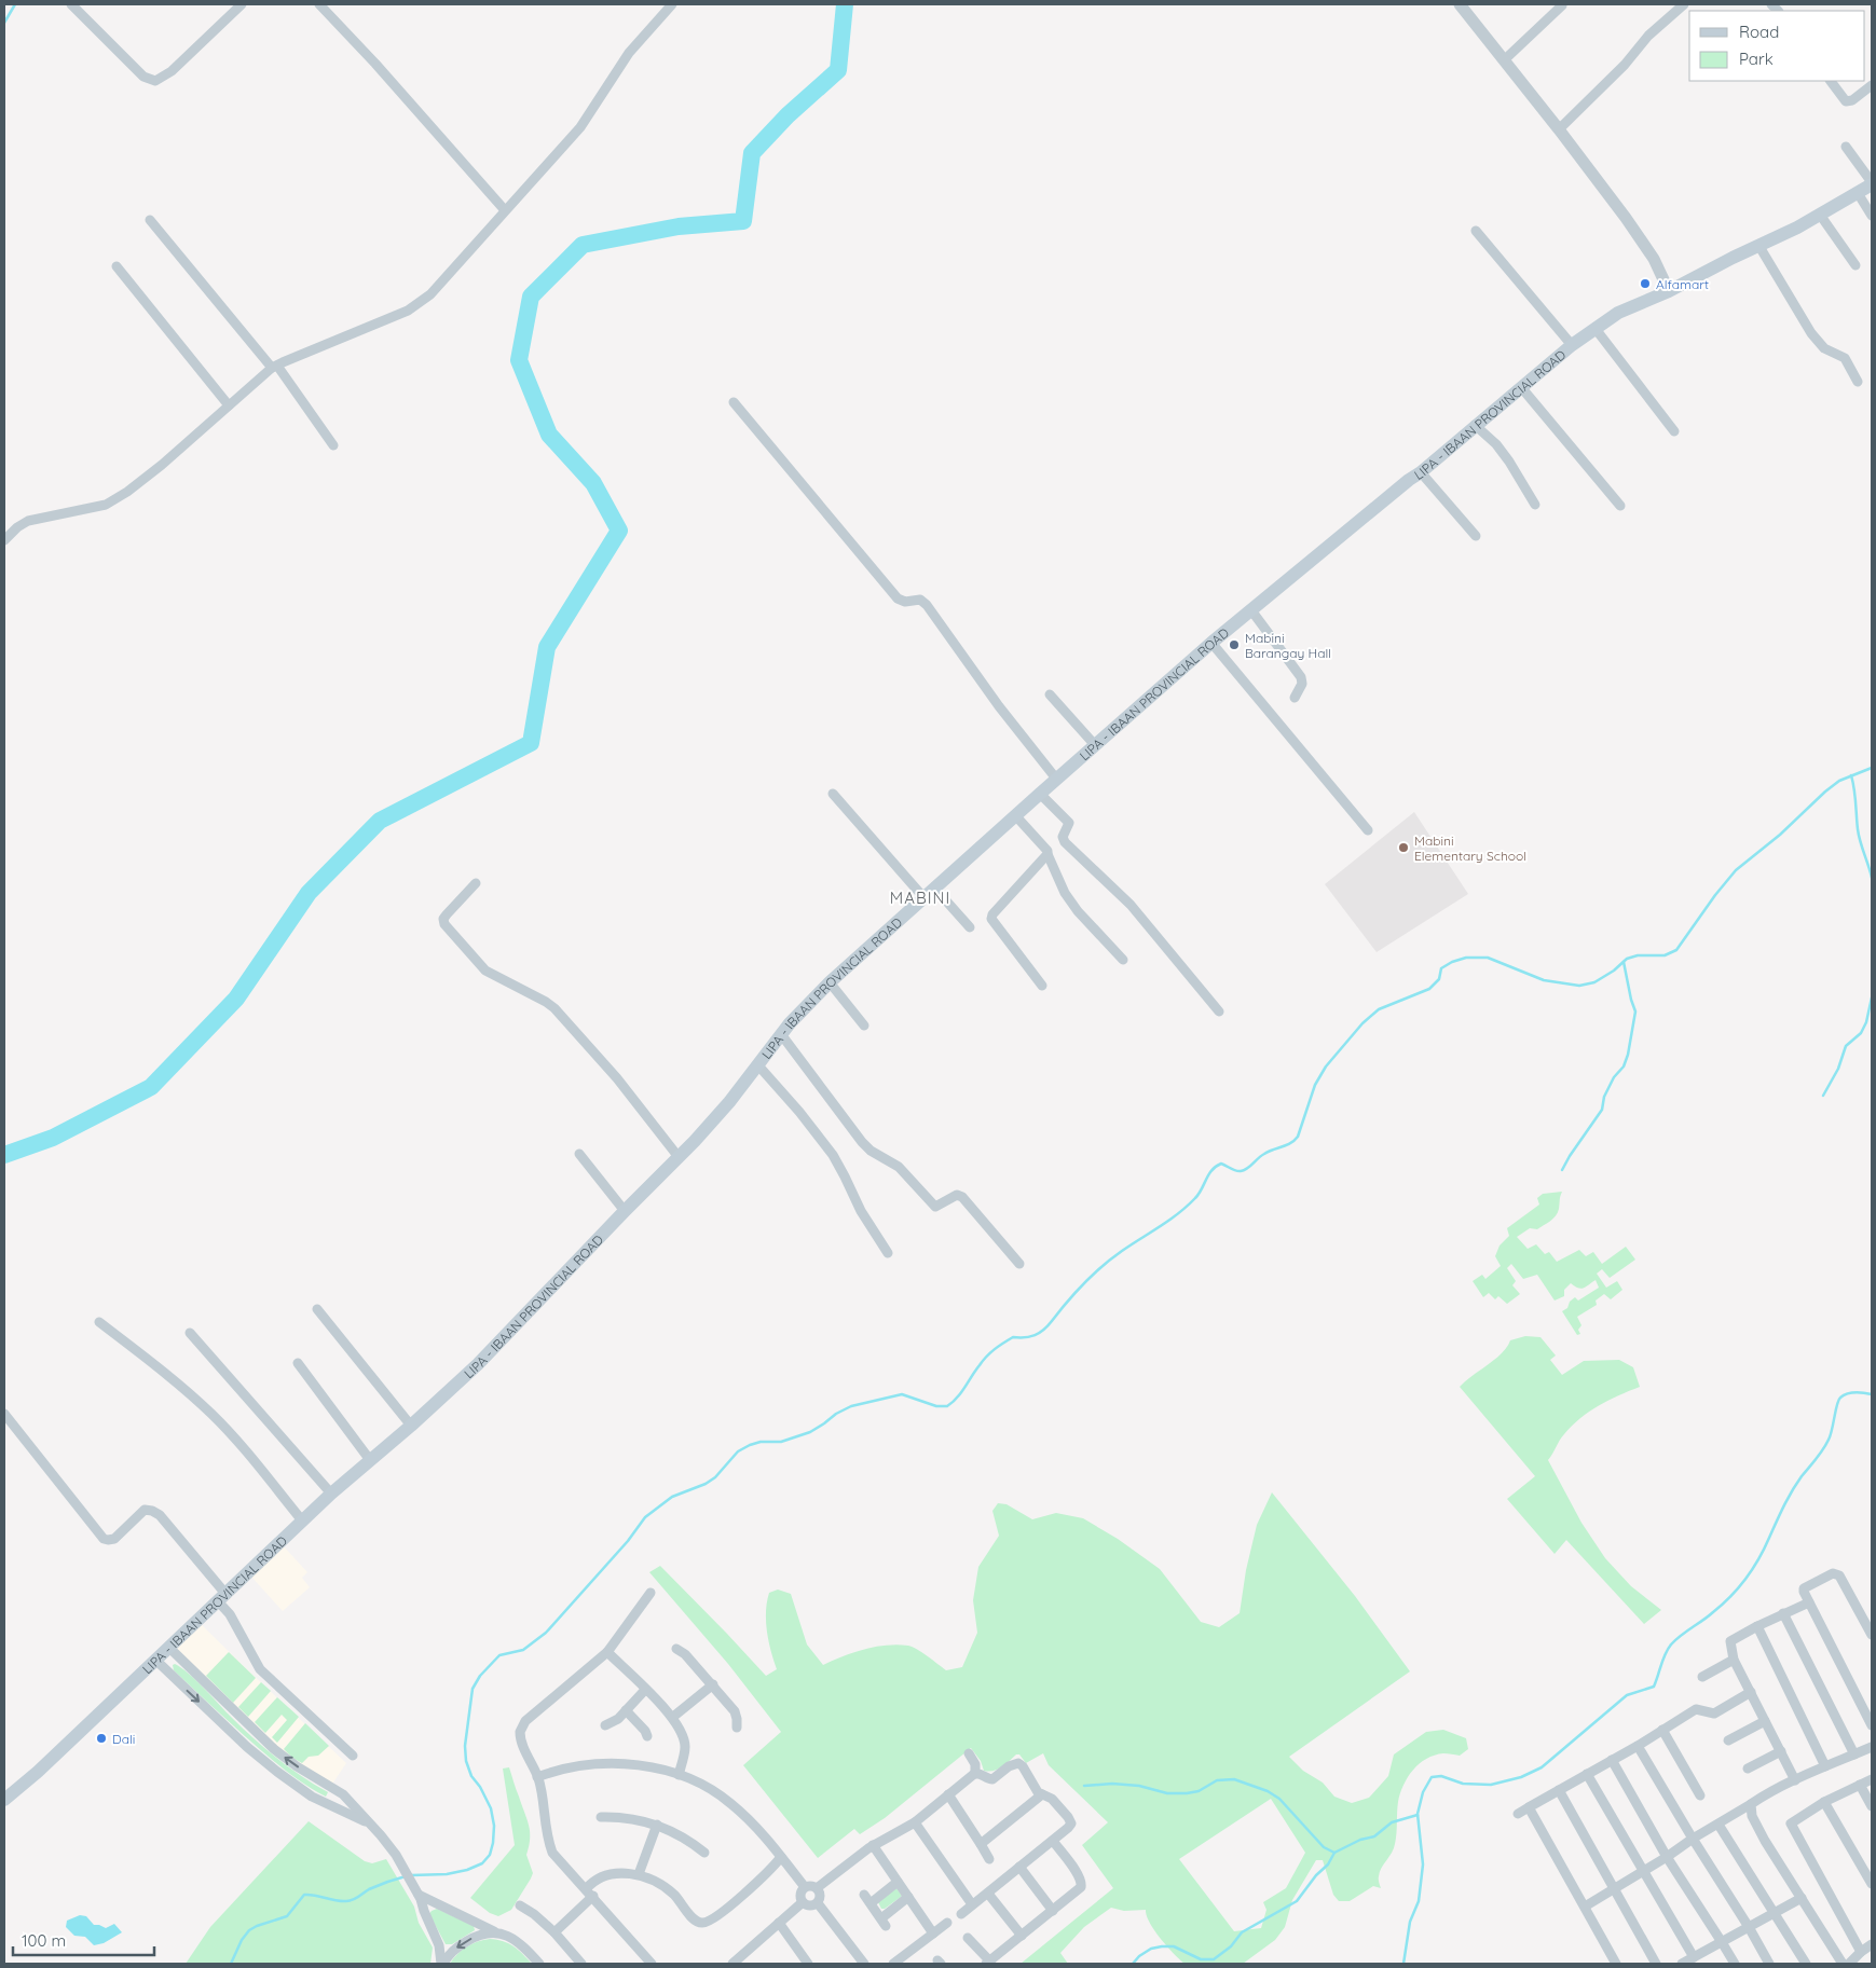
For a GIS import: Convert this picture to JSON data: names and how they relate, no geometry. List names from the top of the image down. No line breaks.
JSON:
{"streets":{"main road":["LIPA - IBAAN PROVINCIAL ROAD"]},"districts":["MABINI"],"places":["Alfamart","Mabini Barangay Hall","Mabini Elementary School","Dali"],"legend":["Road","Park"],"scale_bar":"100 m"}
